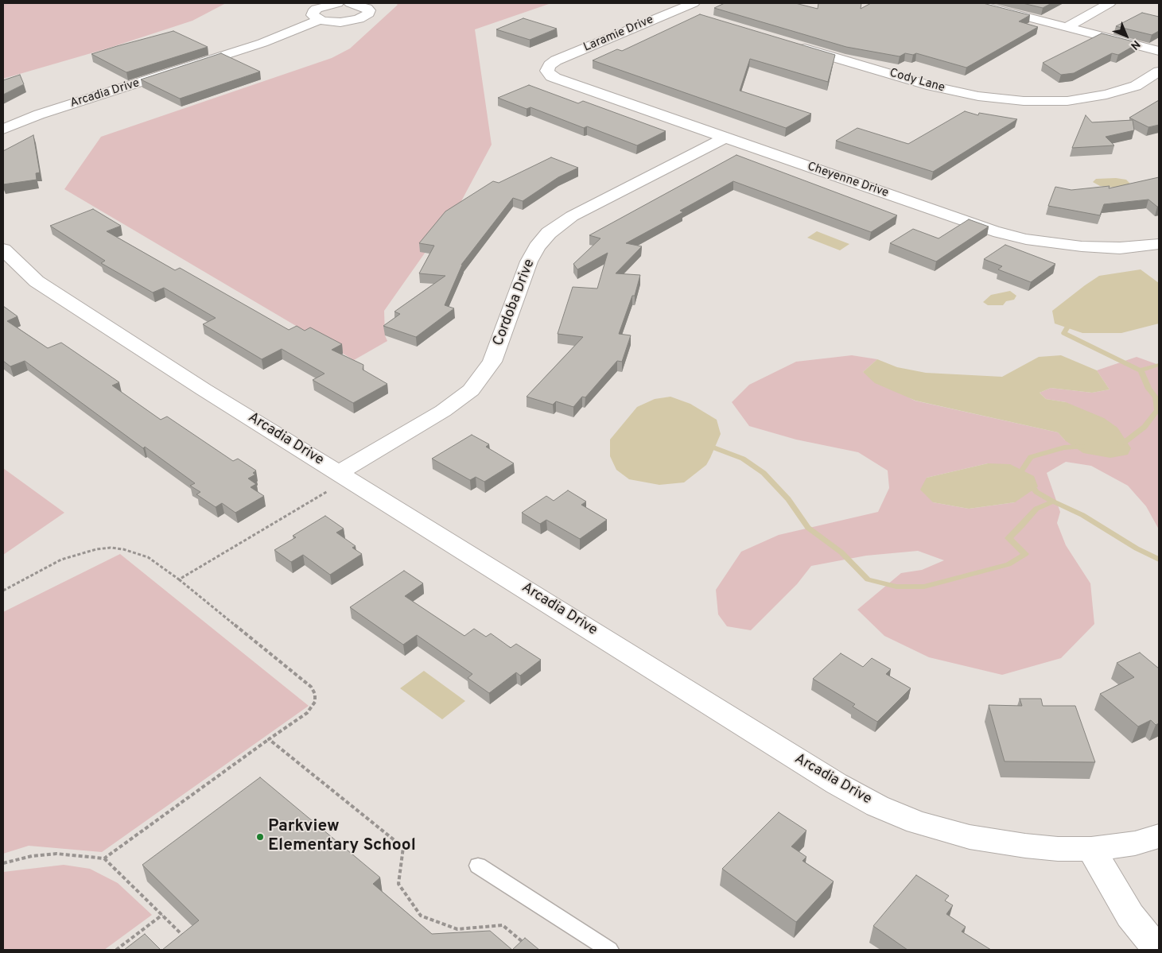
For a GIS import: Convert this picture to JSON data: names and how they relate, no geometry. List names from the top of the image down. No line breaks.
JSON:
{"streets":{"street":["Laramie Drive","Cody Lane","Arcadia Drive","Cheyenne Drive","Cordoba Drive"]},"crossings":[["Laramie Drive","Cheyenne Drive"],["Arcadia Drive","Cordoba Drive"],["Cheyenne Drive","Cordoba Drive"]],"places":["Parkview Elementary School"],"north":"bottom right"}
